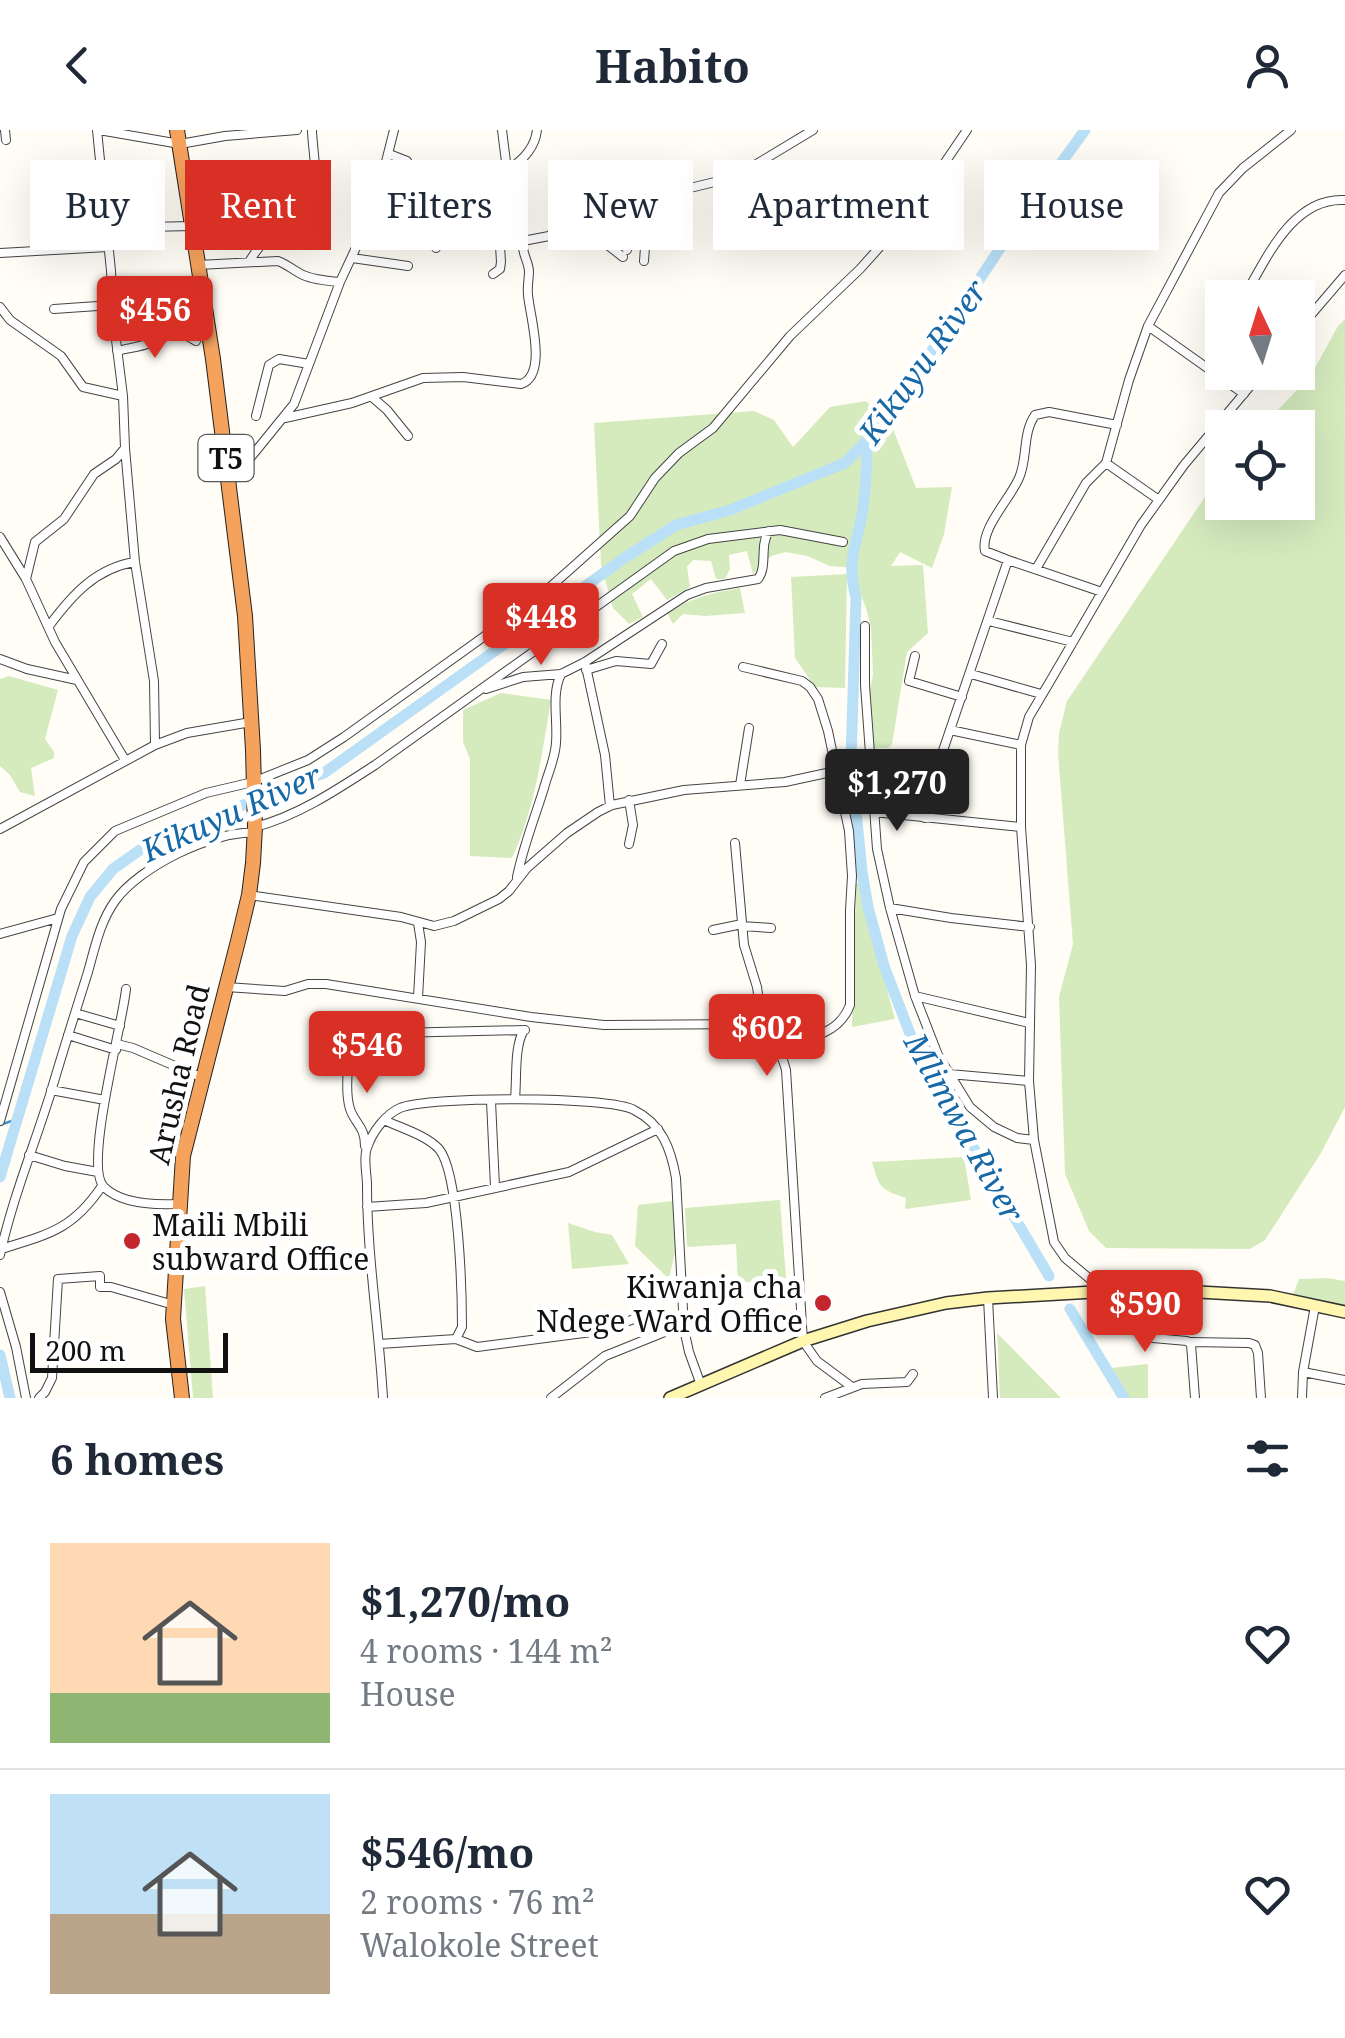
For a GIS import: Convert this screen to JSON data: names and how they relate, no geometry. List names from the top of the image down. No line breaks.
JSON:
{"streets":{"highway":["T5","Arusha Road"]},"crossings":[["T5","Arusha Road"]],"water":["Kikuyu River","Mlimwa River"],"places":["Maili Mbili subward Office","Kiwanja cha Ndege Ward Office"],"scale_bar":"200 m","north":"top","page":{"header":"Habito","chip":["Buy","Rent","Filters","New","Apartment","House"],"price":["$456","$448","$1,270","$602","$546","$590"],"scale":"200 m","heading":"6 homes","list":[{"name":"$1,270/mo","note":"4 rooms · 144 m² · House"},{"name":"$546/mo","note":"2 rooms · 76 m² · Walokole Street"}]}}
